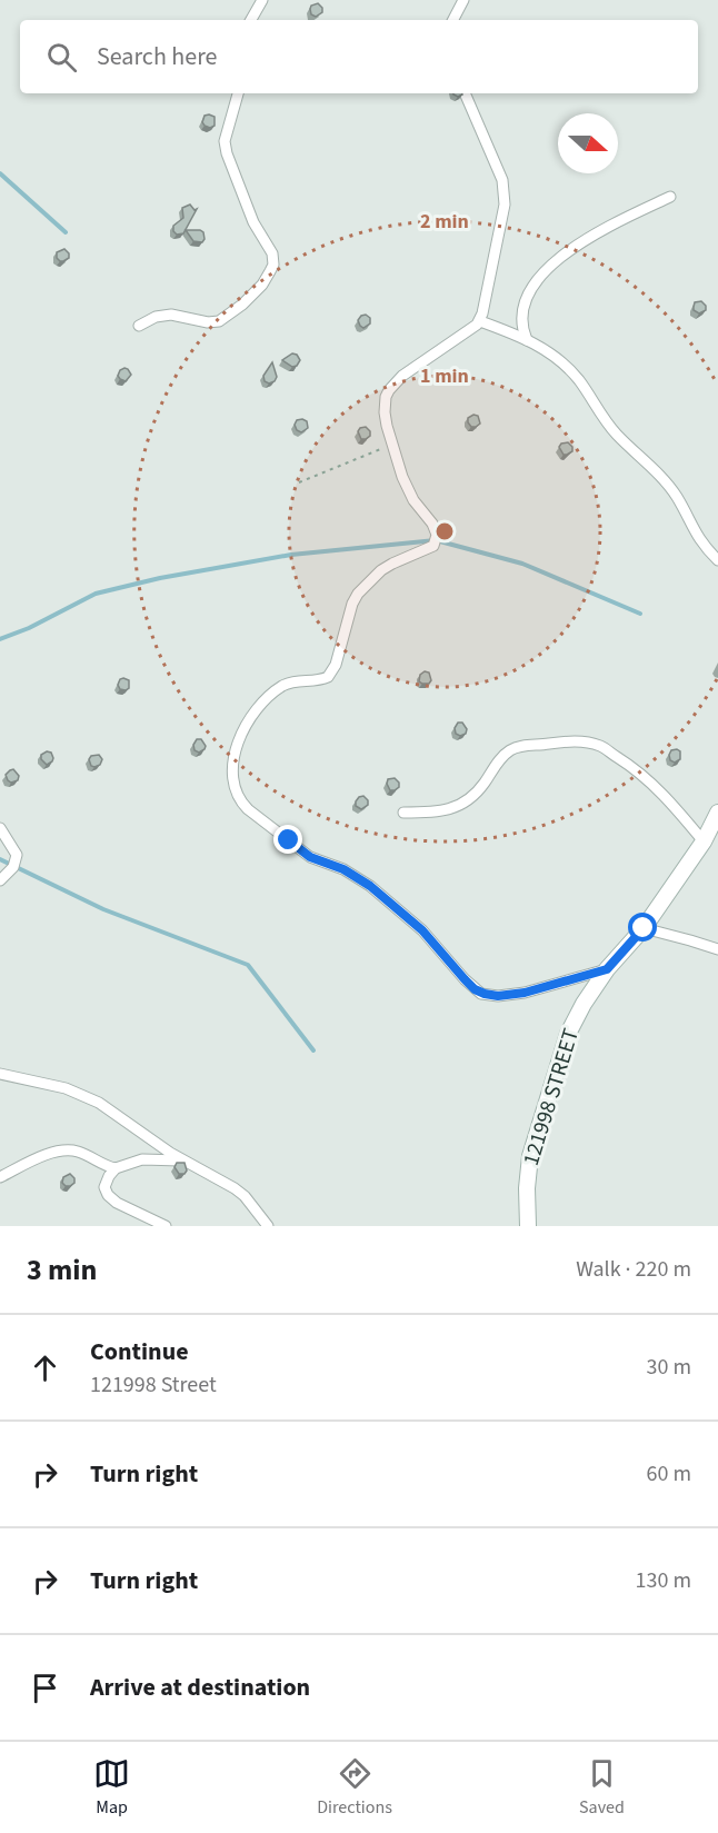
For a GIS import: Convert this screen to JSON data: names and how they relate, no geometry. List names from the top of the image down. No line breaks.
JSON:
{"streets":{"street":["121998 STREET"]},"north":"right","page":{"search":"Search here","heading":["3 min","Walk · 220 m"],"list":[["Continue","121998 Street","30 m"],["Turn right","60 m"],["Turn right","130 m"],"Arrive at destination"],"nav":["Map","Directions","Saved"]},"rings":["2 min","1 min"]}
